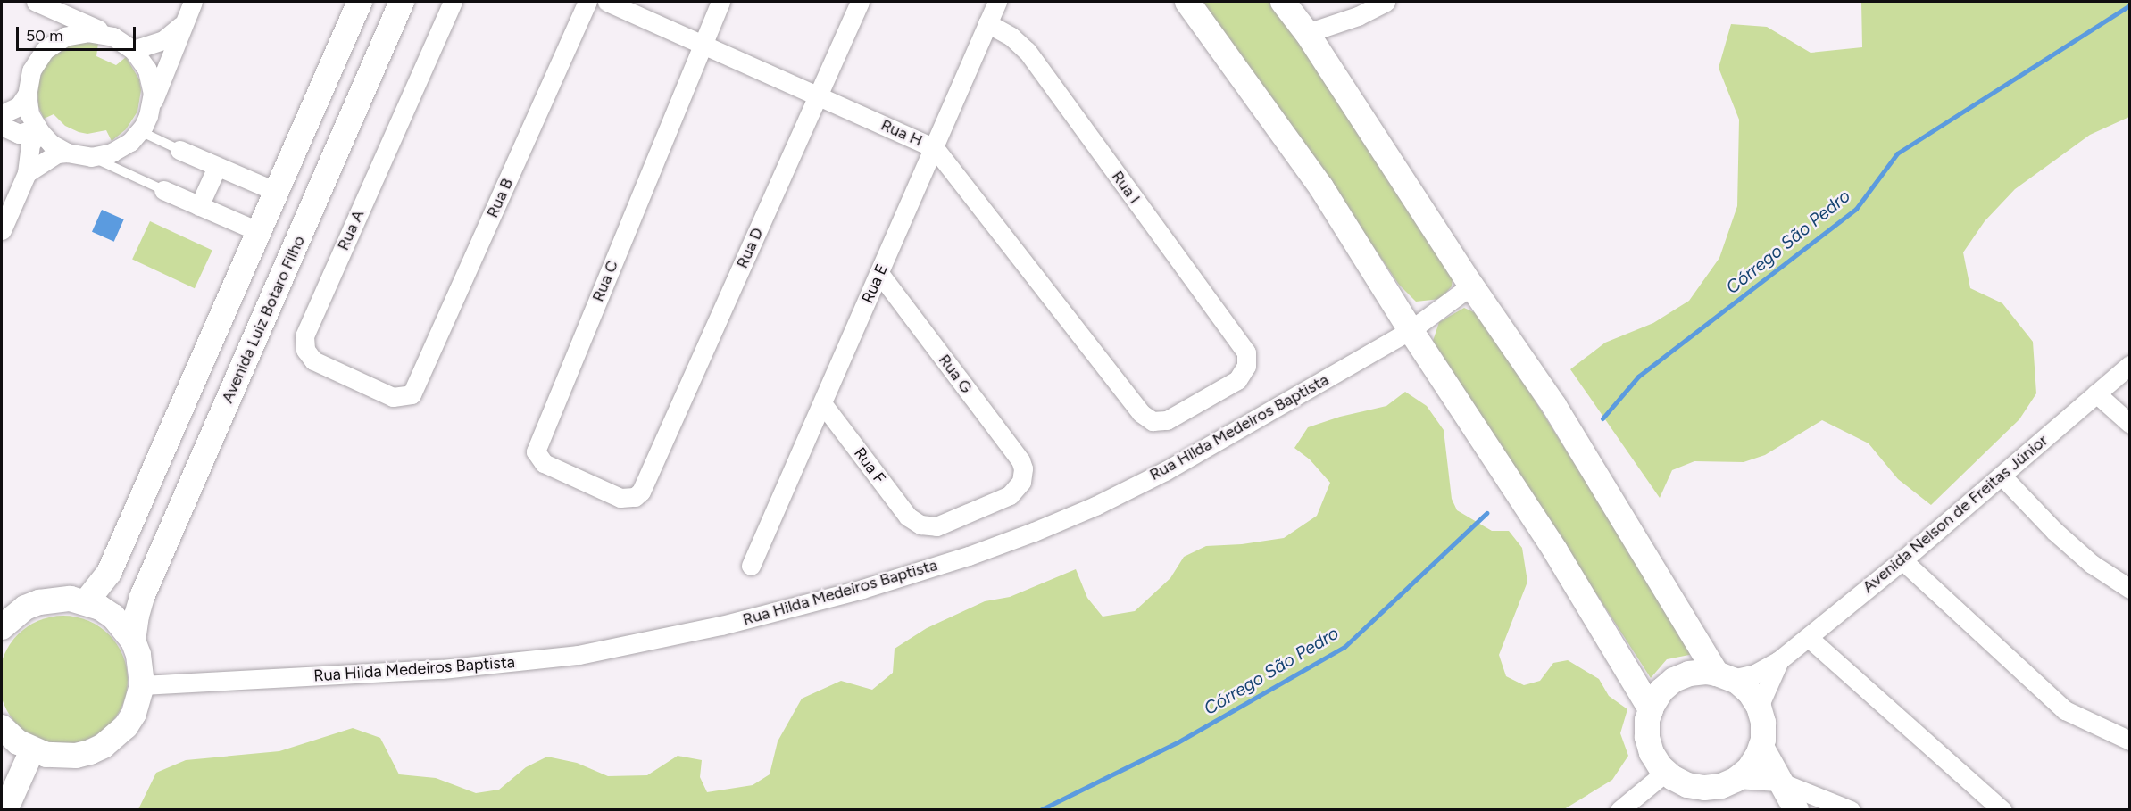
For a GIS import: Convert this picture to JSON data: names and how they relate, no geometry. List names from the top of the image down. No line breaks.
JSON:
{"streets":{"main road":["Avenida Luiz Botaro Filho"],"street":["Rua H","Rua I","Rua B","Rua A","Rua D","Rua C","Rua E","Rua G","Rua Hilda Medeiros Baptista","Rua F","Avenida Nelson de Freitas Júnior"]},"crossings":[["Rua H","Rua I"],["Rua H","Rua D"],["Rua H","Rua C"],["Rua H","Rua E"],["Rua I","Rua E"],["Rua B","Rua A"],["Rua D","Rua C"],["Rua E","Rua G"],["Rua E","Rua F"],["Rua G","Rua F"]],"water":["Córrego São Pedro"],"scale_bar":"50 m"}
